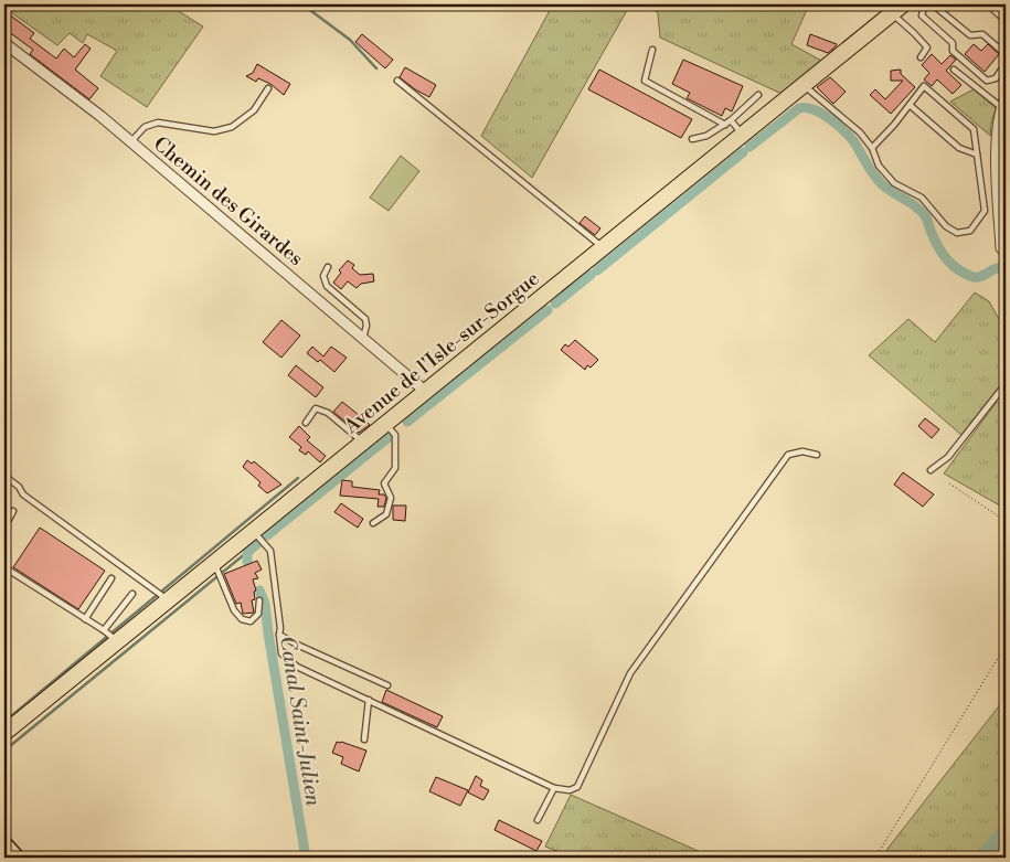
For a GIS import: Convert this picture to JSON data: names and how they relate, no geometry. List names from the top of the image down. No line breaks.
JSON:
{"streets":{"main road":["Avenue de l'Isle-sur-Sorgue"],"street":["Chemin des Girardes"]},"crossings":[["Chemin des Girardes","Avenue de l'Isle-sur-Sorgue"]],"water":["Canal Saint-Julien"]}
